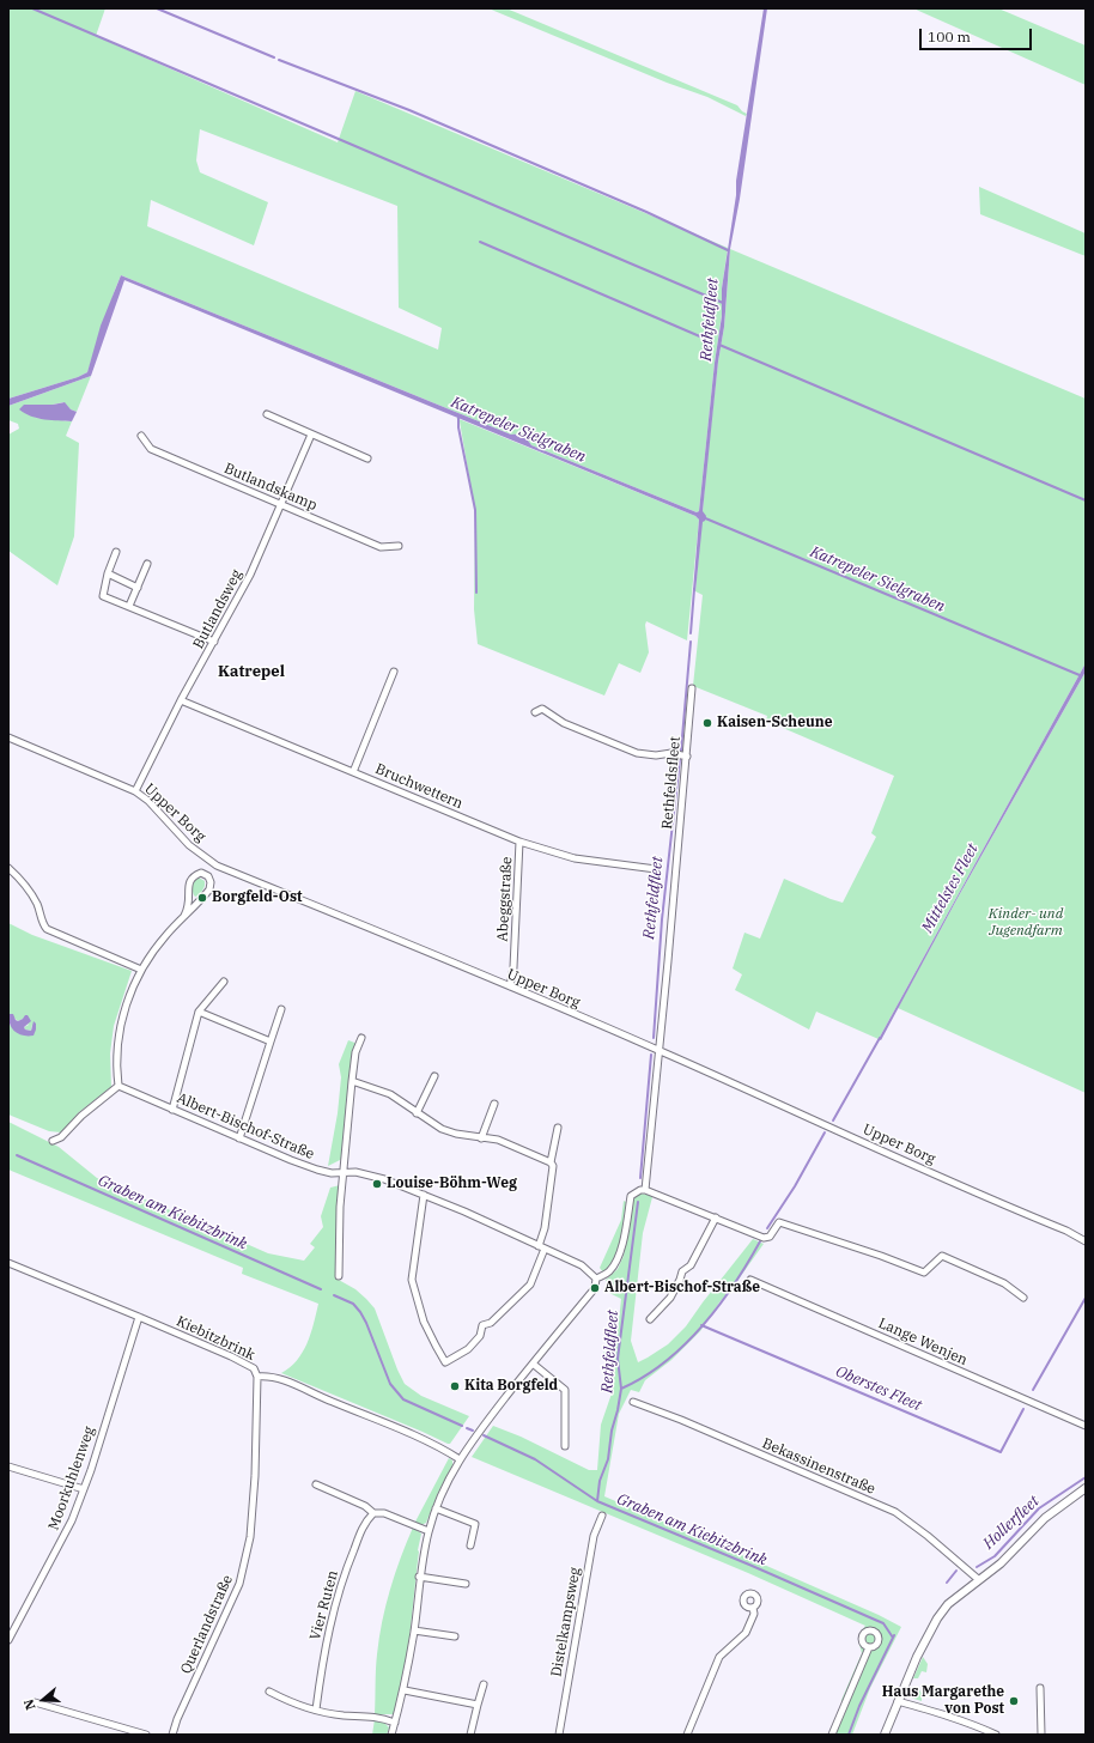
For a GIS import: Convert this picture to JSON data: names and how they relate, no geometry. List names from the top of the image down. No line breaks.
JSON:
{"streets":{"street":["Butlandskamp","Butlandsweg","Rethfeldsfleet","Bruchwettern","Upper Borg","Abeggstraße","Albert-Bischof-Straße","Kiebitzbrink","Lange Wenjen","Bekassinenstraße","Moorkuhlenweg","Vier Ruten","Distelkampsweg","Querlandstraße"]},"crossings":[["Butlandskamp","Butlandsweg"],["Butlandsweg","Bruchwettern"],["Butlandsweg","Upper Borg"],["Rethfeldsfleet","Upper Borg"],["Bruchwettern","Abeggstraße"],["Upper Borg","Abeggstraße"],["Kiebitzbrink","Moorkuhlenweg"],["Kiebitzbrink","Querlandstraße"]],"districts":["Katrepel"],"water":["Rethfeldfleet","Katrepeler Sielgraben","Mittelstes Fleet","Graben am Kiebitzbrink","Oberstes Fleet","Hollerfleet"],"parks":["Kinder- und Jugendfarm"],"places":["Kaisen-Scheune","Borgfeld-Ost","Louise-Böhm-Weg","Albert-Bischof-Straße","Kita Borgfeld","Haus Margarethe von Post"],"scale_bar":"100 m","north":"left"}
